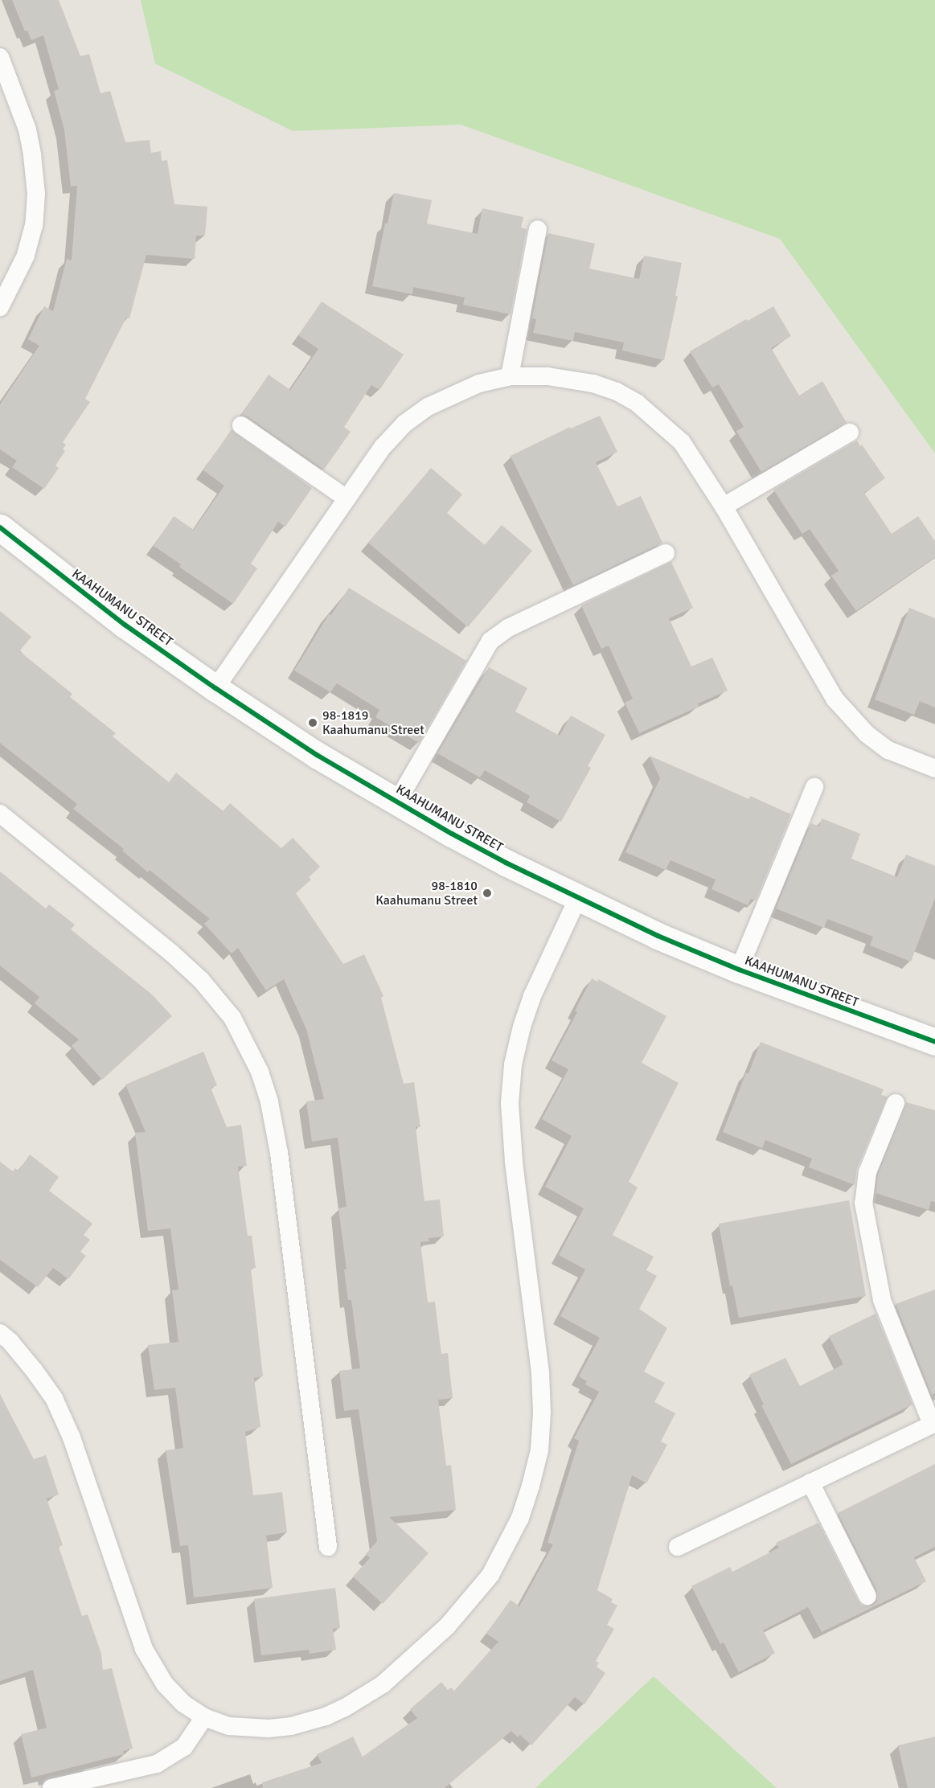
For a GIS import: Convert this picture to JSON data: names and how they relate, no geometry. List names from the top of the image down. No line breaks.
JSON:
{"streets":{"street":["KAAHUMANU STREET"]},"places":["98-1819 Kaahumanu Street","98-1810 Kaahumanu Street"]}
